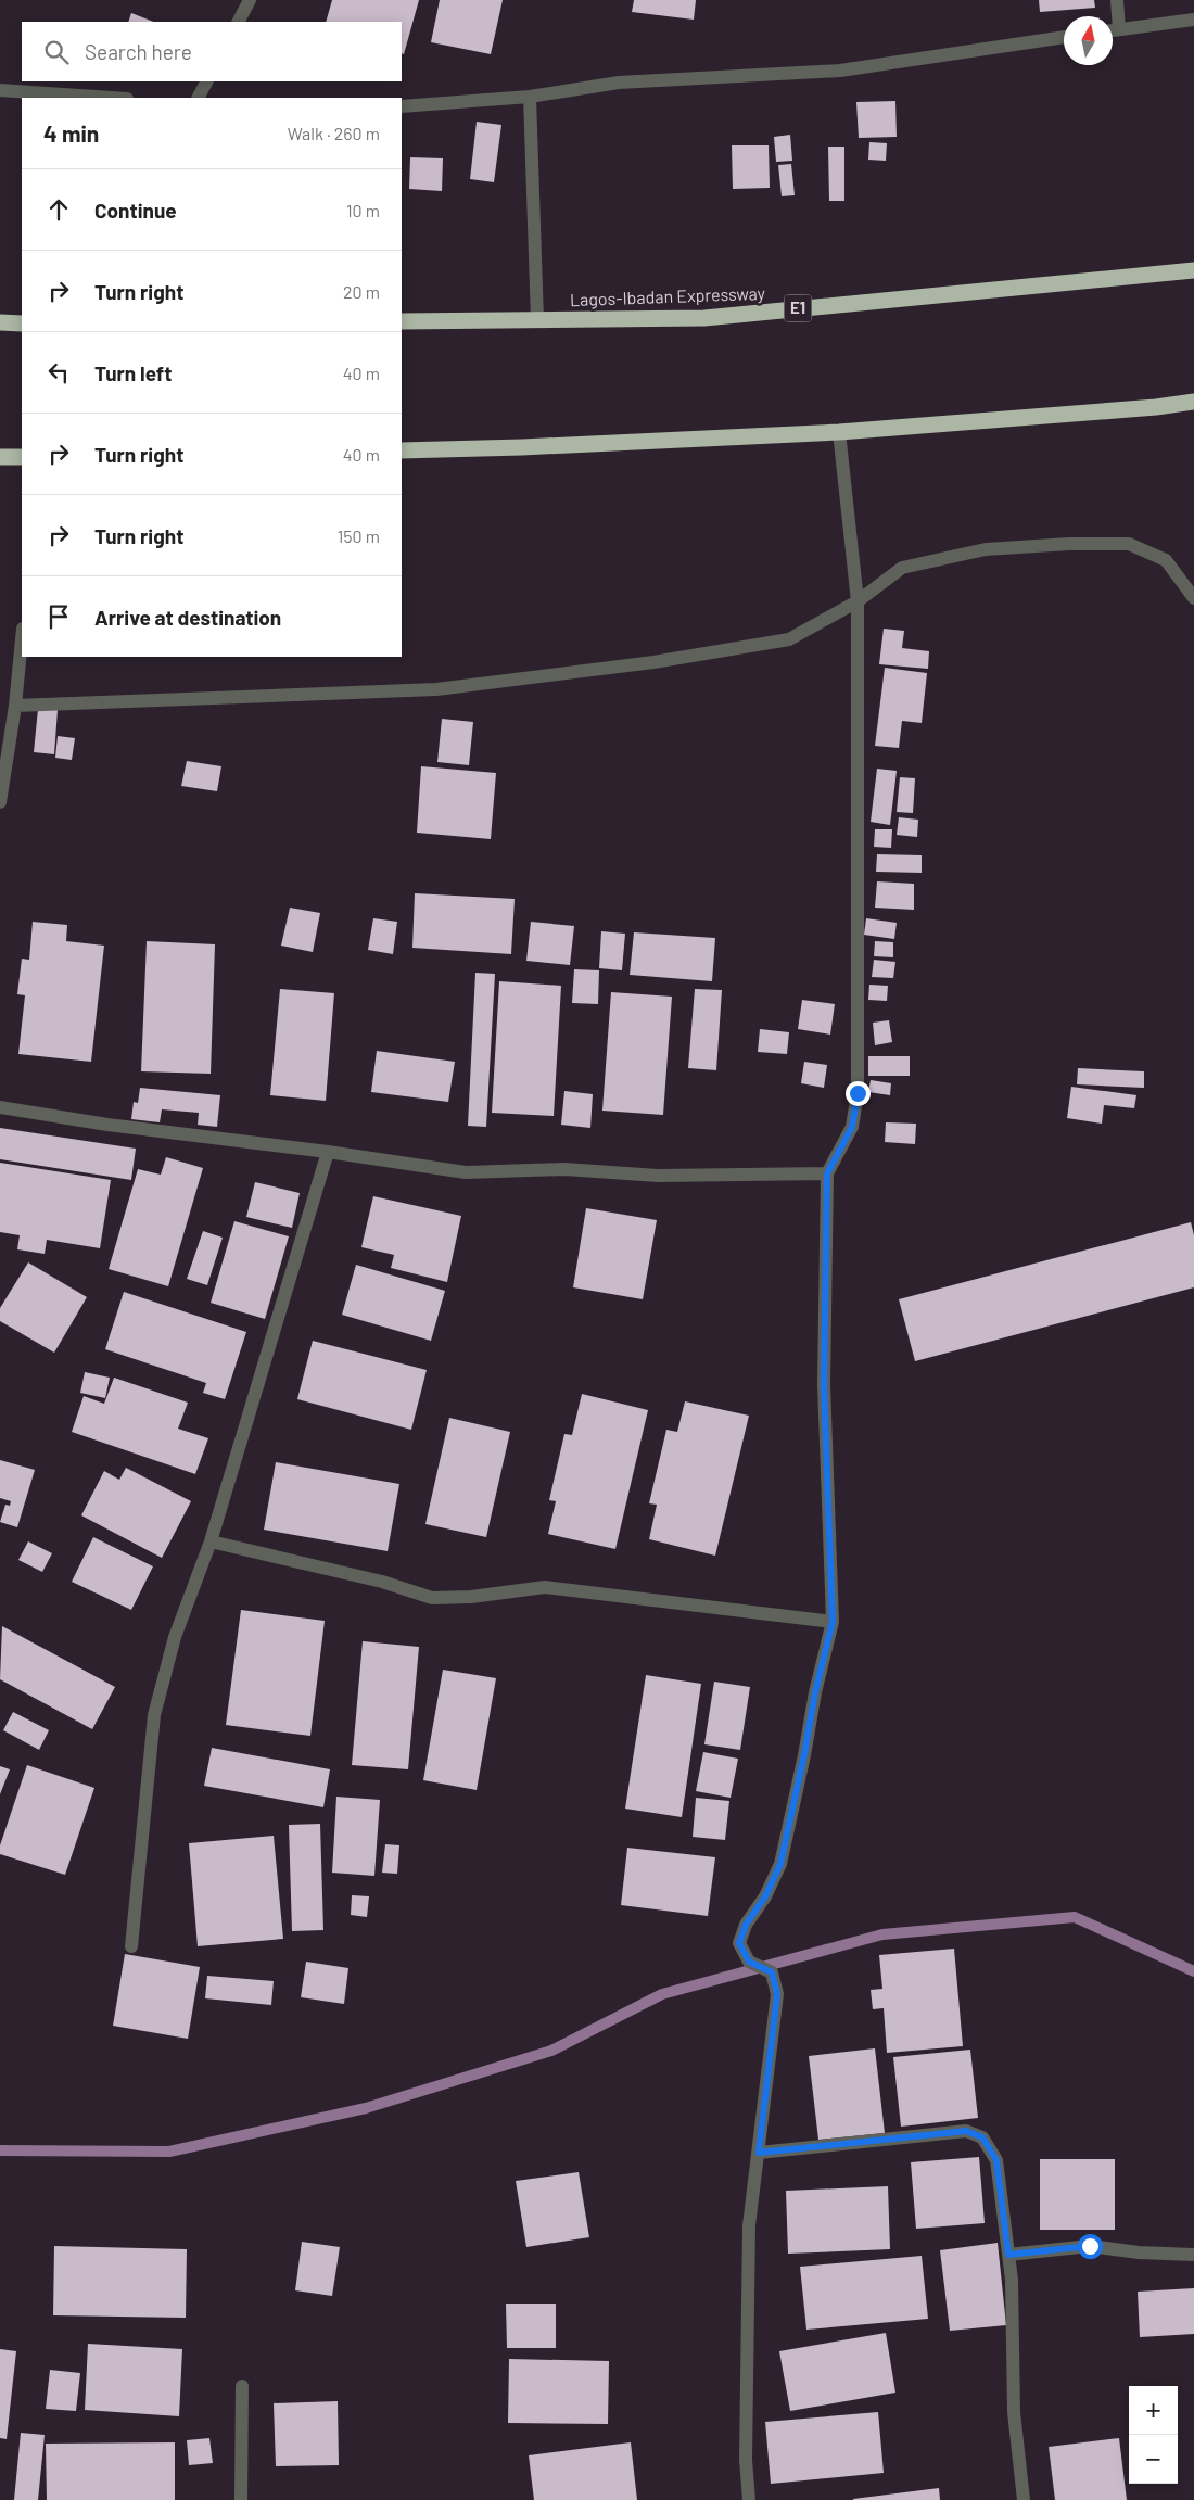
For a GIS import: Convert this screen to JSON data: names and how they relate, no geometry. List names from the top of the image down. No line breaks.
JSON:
{"streets":{"highway":["Lagos-Ibadan Expressway","E1"]},"north":"top","page":{"search":"Search here","heading":["4 min","Walk · 260 m"],"list":[["Continue","10 m"],["Turn right","20 m"],["Turn left","40 m"],["Turn right","40 m"],["Turn right","150 m"],"Arrive at destination"],"map_buttons":["+","−"]}}
